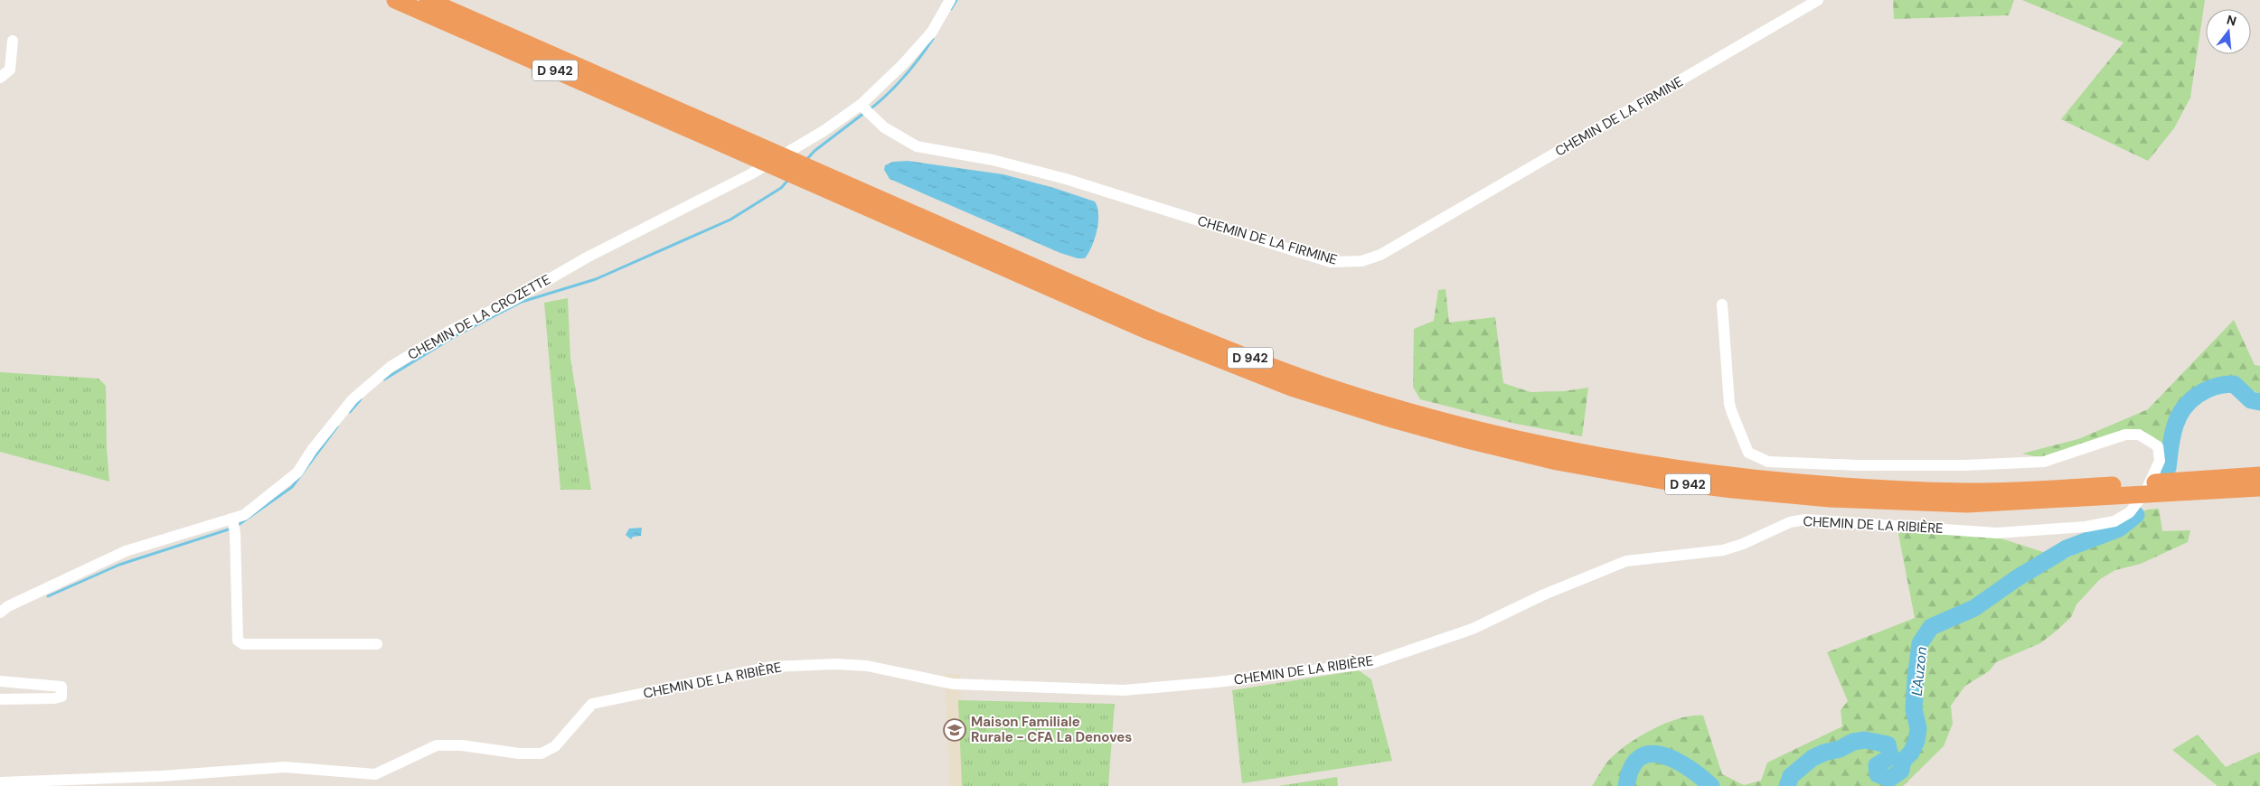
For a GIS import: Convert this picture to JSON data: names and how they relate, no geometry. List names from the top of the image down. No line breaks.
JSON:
{"streets":{"highway":["D 942"],"street":["CHEMIN DE LA FIRMINE","CHEMIN DE LA CROZETTE","CHEMIN DE LA RIBIÈRE"]},"crossings":[["CHEMIN DE LA FIRMINE","CHEMIN DE LA CROZETTE"]],"water":["L'Auzon"],"places":{"school or university":["Maison Familiale Rurale - CFA La Denoves"]},"north":"top"}
